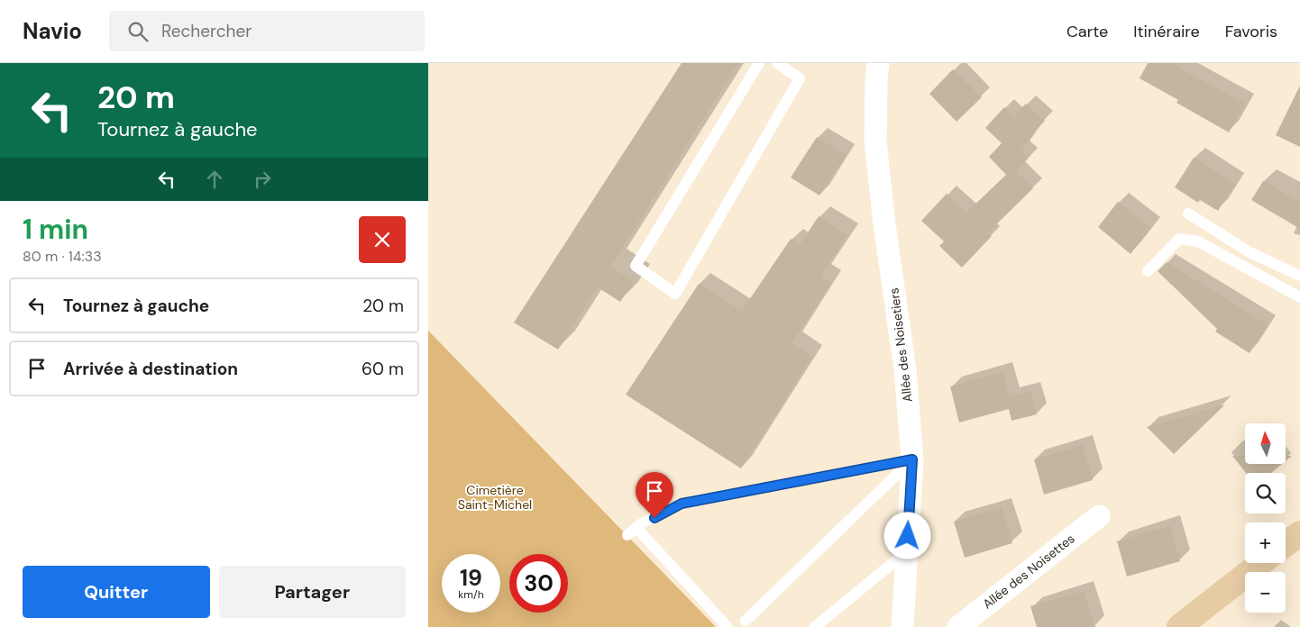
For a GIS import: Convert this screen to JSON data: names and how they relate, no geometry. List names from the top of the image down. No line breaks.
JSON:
{"streets":{"street":["Allée des Noisetiers","Allée des Noisettes"]},"parks":["Cimetière Saint-Michel"],"north":"top","page":{"header":"Navio","search":"Rechercher","nav":["Carte","Itinéraire","Favoris"],"turn":["20 m","Tournez à gauche"],"heading":["1 min","80 m · 14:33"],"list":[{"name":"Tournez à gauche","value":"20 m"},{"name":"Arrivée à destination","value":"60 m"}],"map_buttons":["+","−"],"speed":"19 km/h","limit":"30","buttons":["Quitter","Partager"]}}
